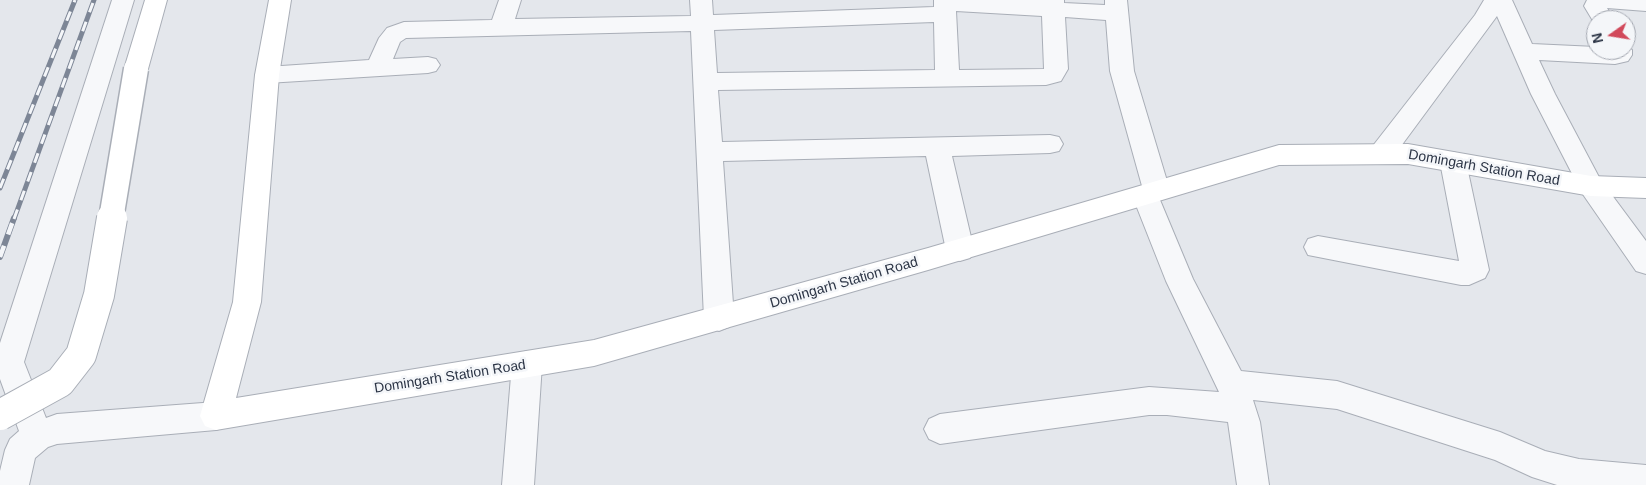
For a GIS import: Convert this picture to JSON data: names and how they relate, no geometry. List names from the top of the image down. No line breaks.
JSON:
{"streets":{"street":["Domingarh Station Road"]},"north":"left"}
